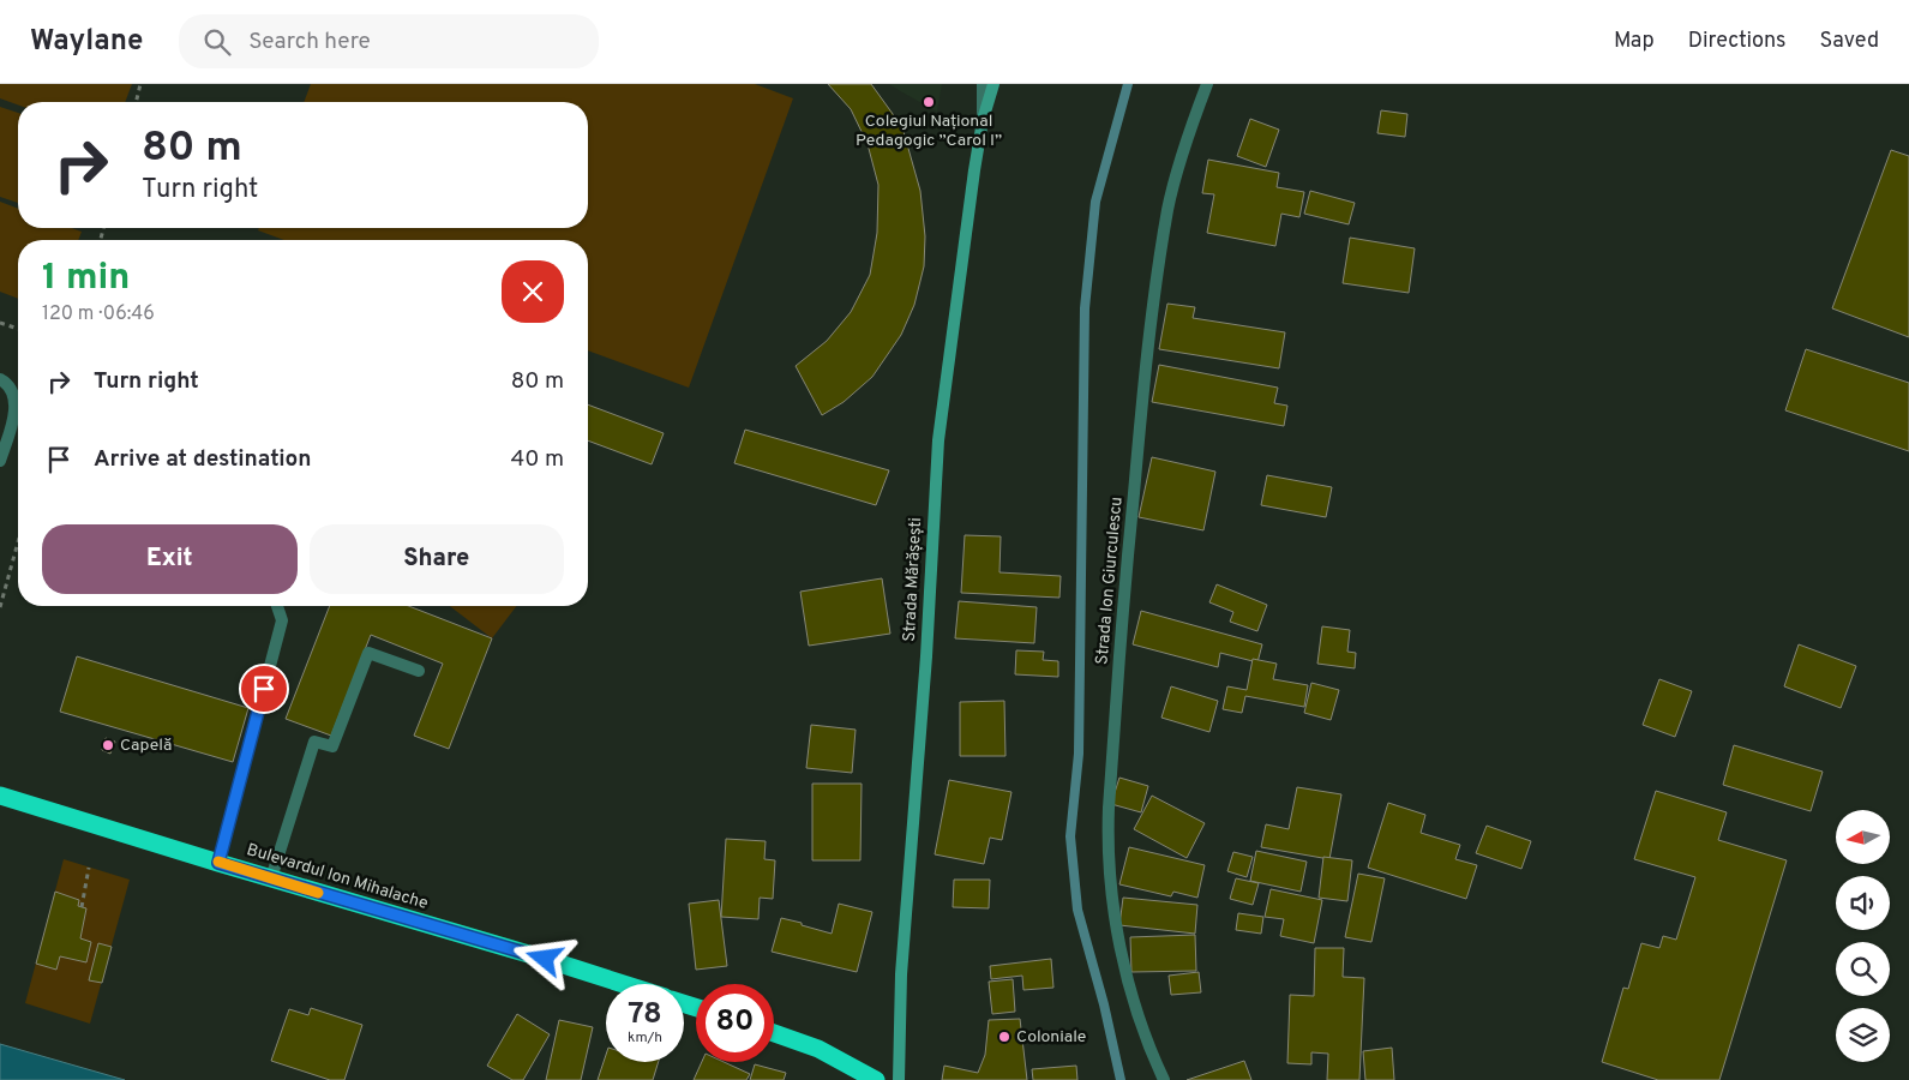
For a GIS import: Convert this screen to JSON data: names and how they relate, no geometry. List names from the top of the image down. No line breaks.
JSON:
{"streets":{"highway":["Bulevardul Ion Mihalache"],"main road":["Strada Mărășești"],"street":["Strada Ion Giurculescu"]},"places":["Colegiul Național Pedagogic ”Carol I”","Capelă","Coloniale"],"north":"left","page":{"header":"Waylane","search":"Search here","nav":["Map","Directions","Saved"],"turn":["80 m","Turn right"],"heading":["1 min","120 m · 06:46"],"list":[{"name":"Turn right","value":"80 m"},{"name":"Arrive at destination","value":"40 m"}],"buttons":["Exit","Share"],"speed":"78 km/h","limit":"80"}}
